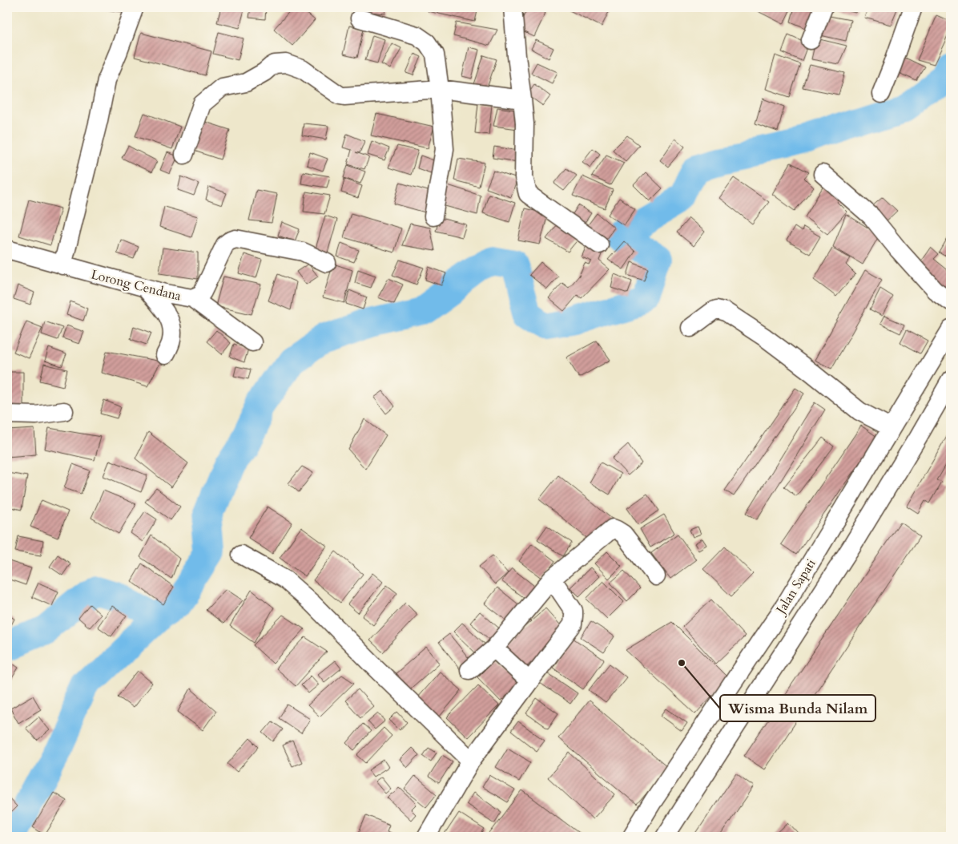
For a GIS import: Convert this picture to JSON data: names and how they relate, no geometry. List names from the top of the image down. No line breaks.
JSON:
{"streets":{"street":["Lorong Cendana","Jalan Sapati"]},"places":["Wisma Bunda Nilam"]}
